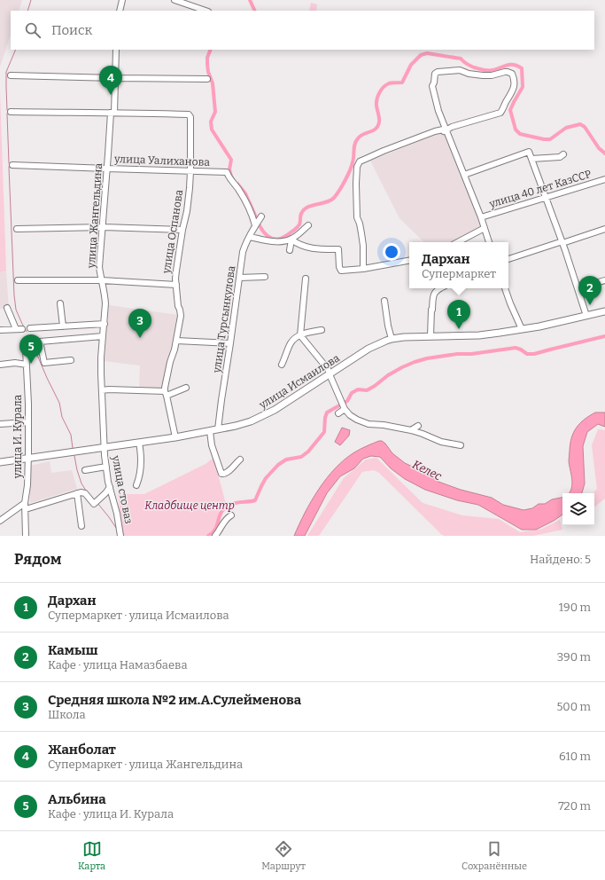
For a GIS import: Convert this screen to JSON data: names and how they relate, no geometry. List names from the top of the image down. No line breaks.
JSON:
{"streets":{"main road":["улица Исмаилова"],"street":["улица Уалиханова","улица 40 лет КазССР","улица Жангельдина","улица Оспанова","улица Турсынкулова","улица И. Курала","улица сто ваз"]},"crossings":[["улица Уалиханова","улица Жангельдина"],["улица Уалиханова","улица Оспанова"],["улица Уалиханова","улица Турсынкулова"],["улица Жангельдина","улица Оспанова"],["улица Жангельдина","улица Исмаилова"],["улица Жангельдина","улица сто ваз"],["улица Оспанова","улица Исмаилова"],["улица Турсынкулова","улица Исмаилова"],["улица Исмаилова","улица И. Курала"],["улица Исмаилова","улица сто ваз"]],"water":["Келес"],"parks":["Кладбище центр"],"page":{"search":"Поиск","pins":["4","2","1","3","5"],"popup":["Дархан","Супермаркет"],"heading":["Рядом","Найдено: 5"],"list":[{"mark":"1","name":"Дархан","note":"Супермаркет · улица Исмаилова","value":"190 m"},{"mark":"2","name":"Камыш","note":"Кафе · улица Намазбаева","value":"390 m"},{"mark":"3","name":"Средняя школа №2 им.А.Сулейменова","note":"Школа","value":"500 m"},{"mark":"4","name":"Жанболат","note":"Супермаркет · улица Жангельдина","value":"610 m"},{"mark":"5","name":"Альбина","note":"Кафе · улица И. Курала","value":"720 m"}],"nav":["Карта","Маршрут","Сохранённые"]}}
